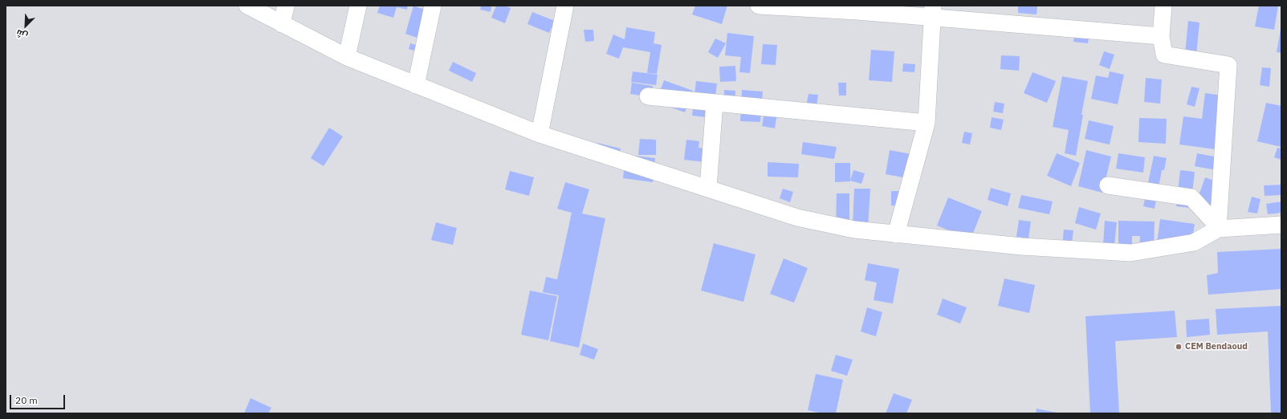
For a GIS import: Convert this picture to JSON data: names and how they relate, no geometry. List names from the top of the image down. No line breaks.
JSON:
{"places":["CEM Bendaoud"],"scale_bar":"20 m","north":"bottom left"}
